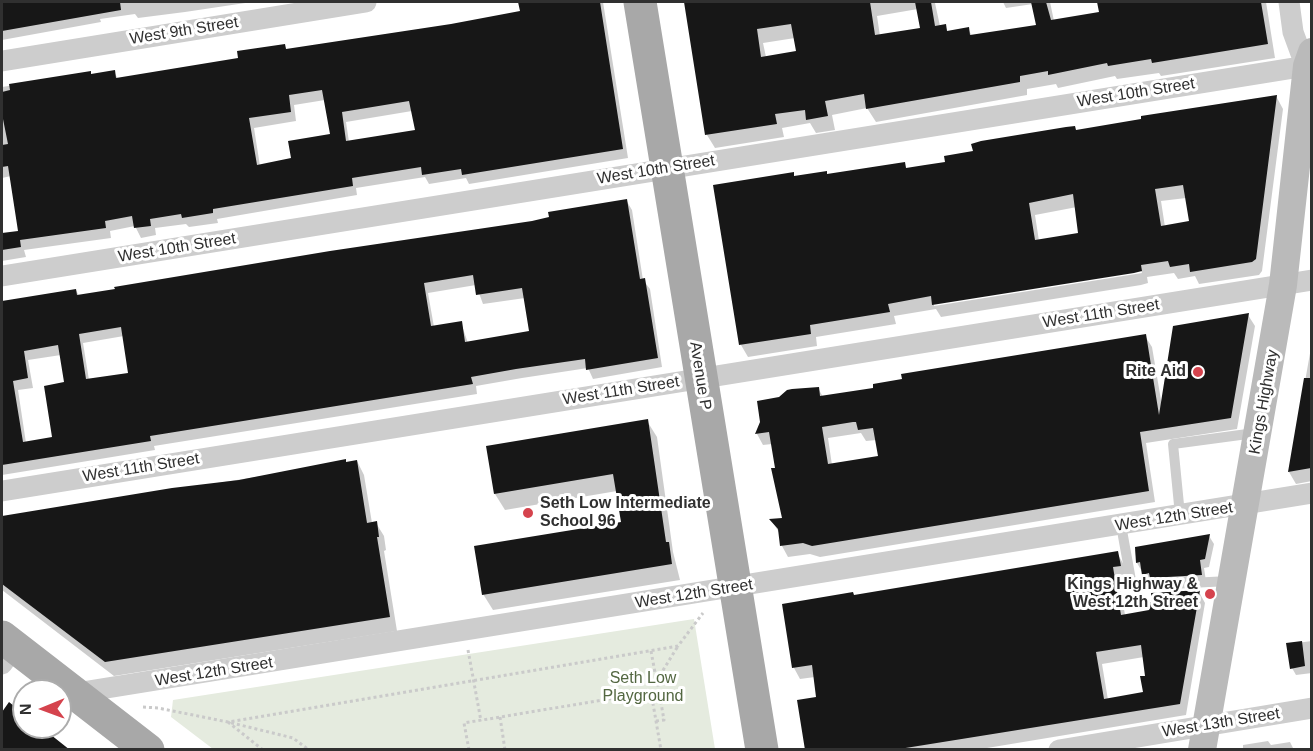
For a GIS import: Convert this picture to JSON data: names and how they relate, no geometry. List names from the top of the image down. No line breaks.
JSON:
{"streets":{"main road":["Avenue P"],"street":["West 9th Street","West 10th Street","West 11th Street","Kings Highway","West 12th Street","West 13th Street"]},"crossings":[["West 10th Street","Avenue P"],["West 10th Street","Kings Highway"],["West 11th Street","Avenue P"],["West 11th Street","Kings Highway"],["Avenue P","West 12th Street"],["Kings Highway","West 12th Street"],["Kings Highway","West 13th Street"]],"parks":["Seth Low Playground"],"places":["Rite Aid","Seth Low Intermediate School 96","Kings Highway & West 12th Street"],"north":"left"}
